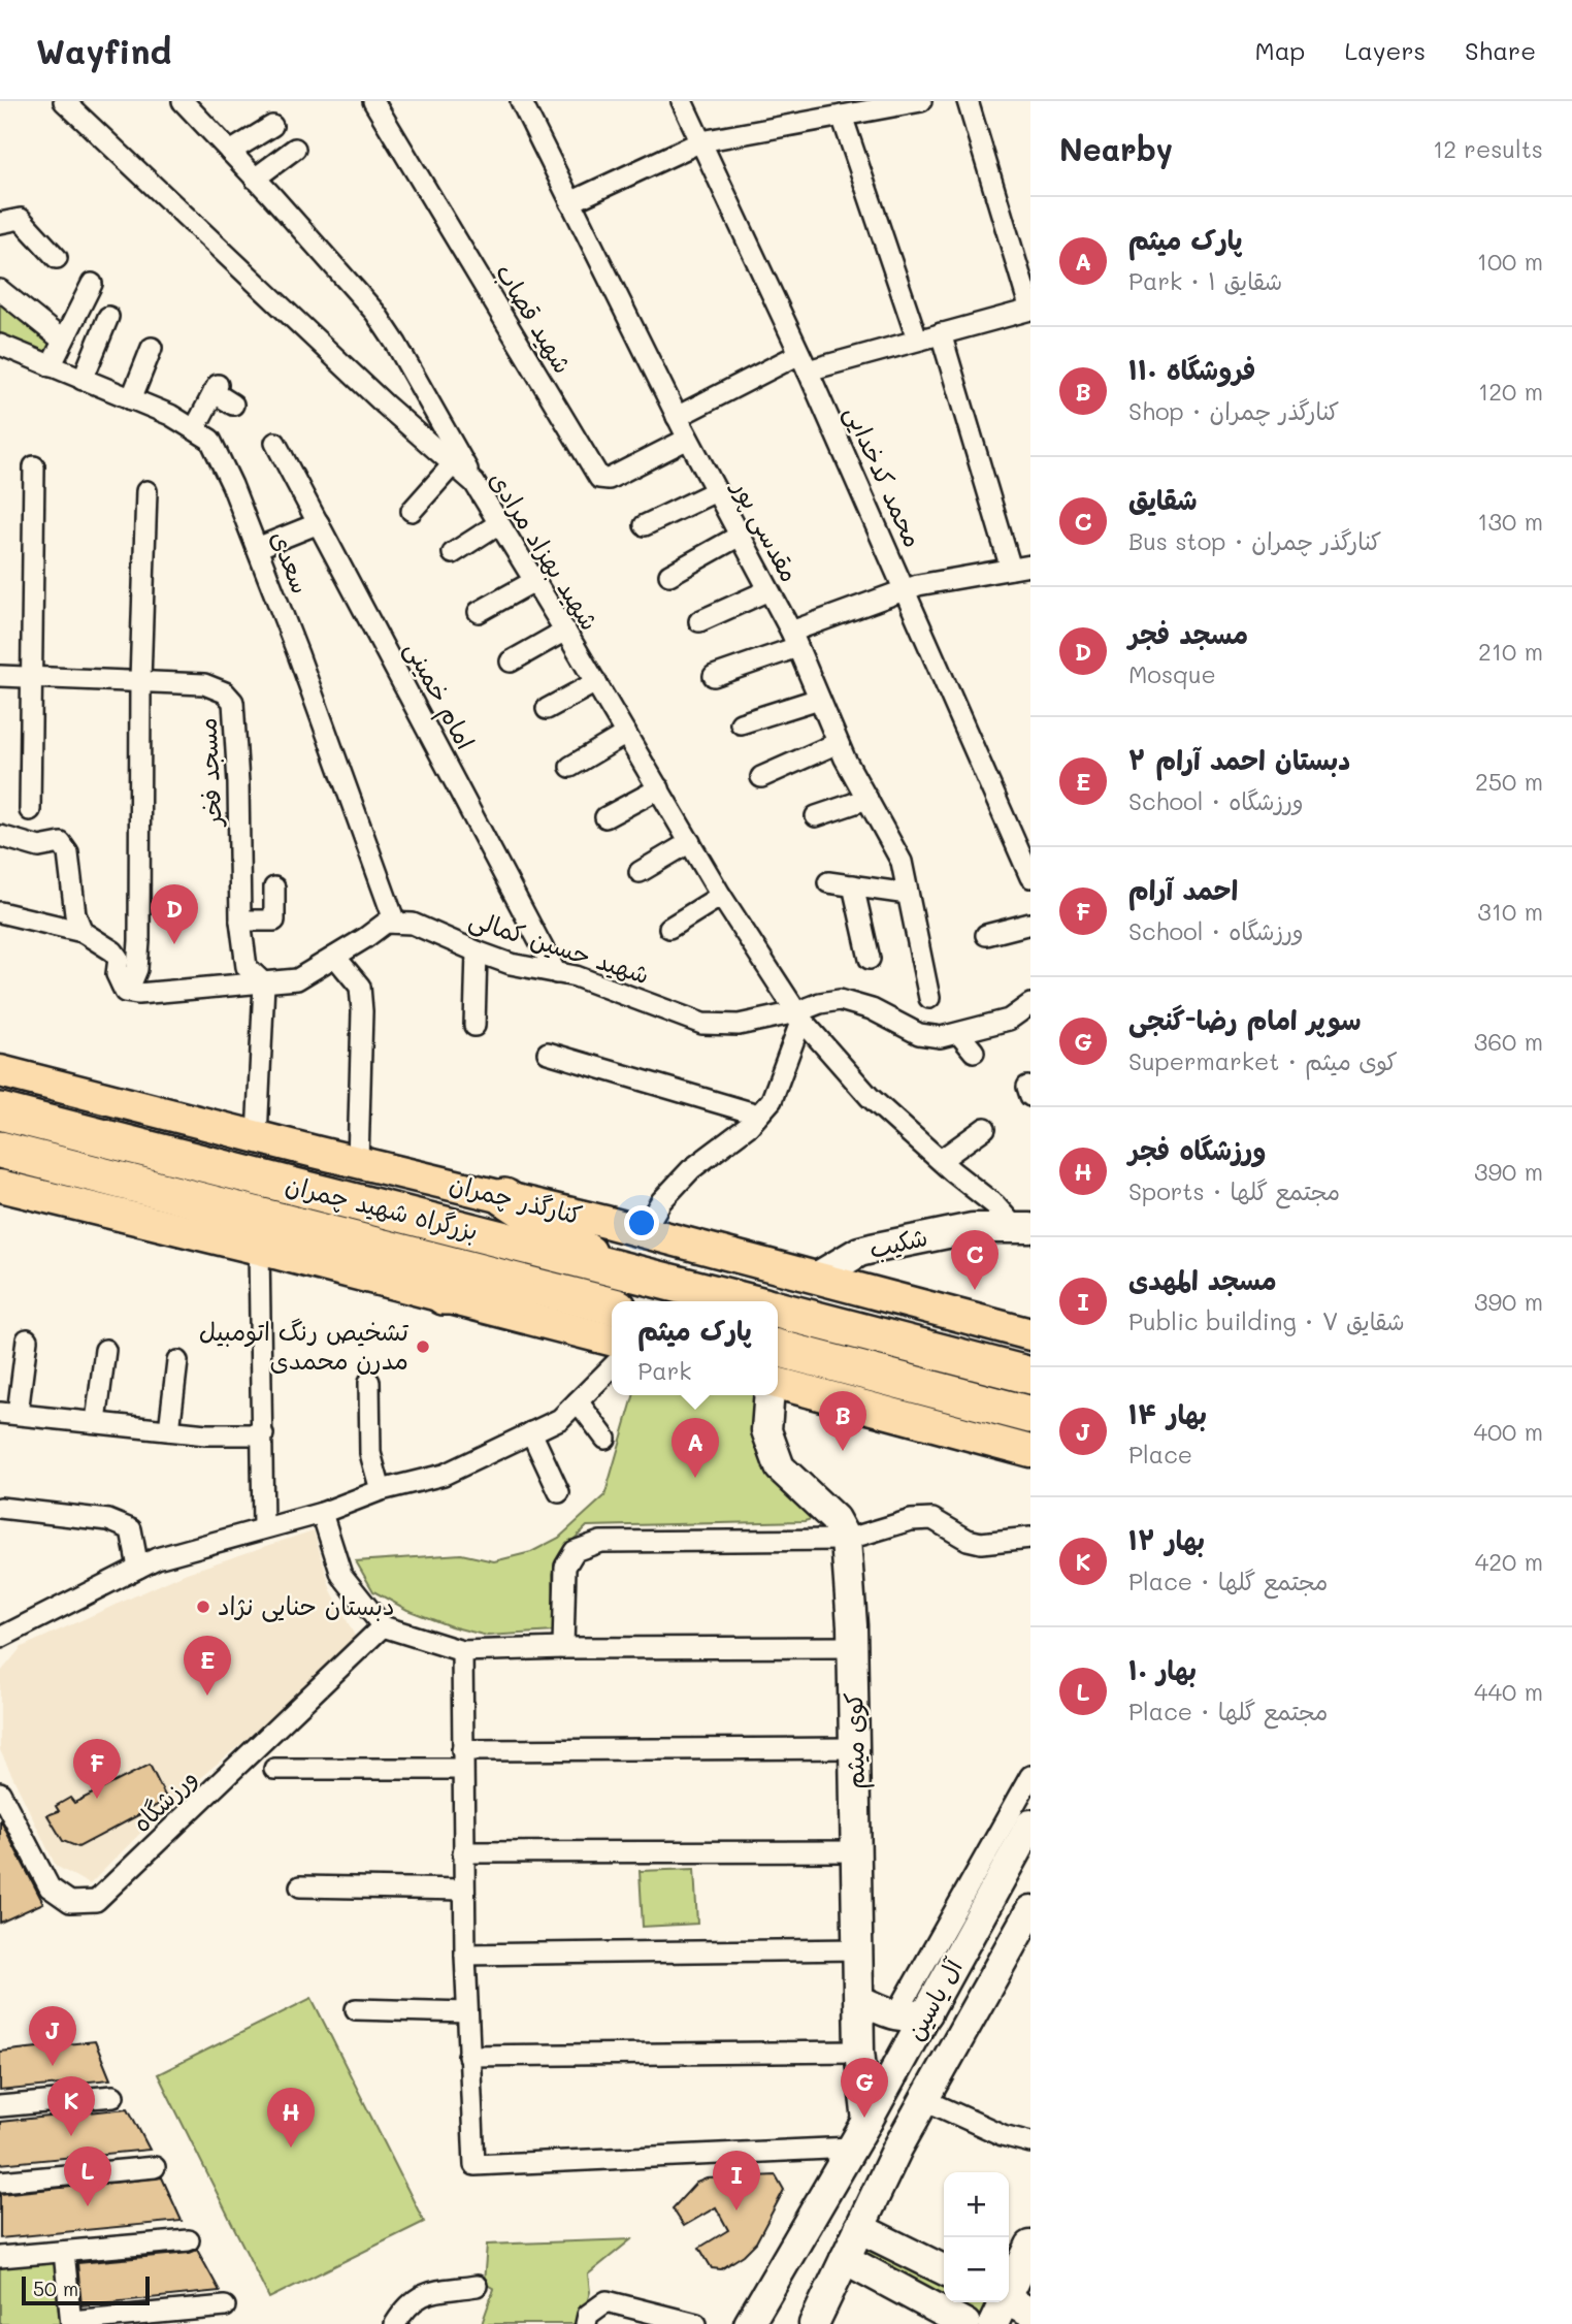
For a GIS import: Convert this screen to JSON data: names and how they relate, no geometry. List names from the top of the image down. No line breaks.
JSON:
{"streets":{"highway":["بزرگراه شهید چمران"],"main road":["کنارگذر چمران","شکیب","کوی میثم","آل یاسین"],"street":["شهید قصاب","محمد کدخدایی","مقدسی پور","شهید بهزاد مرادی","سعدی","امام خمینی","مسجد فخر","شهید حسین کمالی","ورزشگاه"]},"crossings":[["شهید قصاب","مقدسی پور"],["شهید بهزاد مرادی","شهید حسین کمالی"],["شهید بهزاد مرادی","شکیب"],["سعدی","شهید حسین کمالی"],["امام خمینی","شهید حسین کمالی"],["کنارگذر چمران","شکیب"],["کوی میثم","آل یاسین"]],"places":["تشخیص رنگ اتومبیل مدرن محمدی","دبستان حنایی نژاد"],"scale_bar":"50 m","page":{"header":"Wayfind","nav":["Map","Layers","Share"],"heading":["Nearby","12 results"],"list":[{"mark":"A","name":"پارک میثم","note":"Park · شقایق ۱","value":"100 m"},{"mark":"B","name":"فروشگاه ۱۱۰","note":"Shop · کنارگذر چمران","value":"120 m"},{"mark":"C","name":"شقایق","note":"Bus stop · کنارگذر چمران","value":"130 m"},{"mark":"D","name":"مسجد فجر","note":"Mosque","value":"210 m"},{"mark":"E","name":"دبستان احمد آرام ۲","note":"School · ورزشگاه","value":"250 m"},{"mark":"F","name":"احمد آرام","note":"School · ورزشگاه","value":"310 m"},{"mark":"G","name":"سوپر امام رضا-گنجی","note":"Supermarket · کوی میثم","value":"360 m"},{"mark":"H","name":"ورزشگاه فجر","note":"Sports · مجتمع گلها","value":"390 m"},{"mark":"I","name":"مسجد المهدی","note":"Public building · شقایق ۷","value":"390 m"},{"mark":"J","name":"بهار ۱۴","note":"Place","value":"400 m"},{"mark":"K","name":"بهار ۱۲","note":"Place · مجتمع گلها","value":"420 m"},{"mark":"L","name":"بهار ۱۰","note":"Place · مجتمع گلها","value":"440 m"}],"pins":["D","C","B","A","E","F","J","G","K","H","L","I"],"popup":["پارک میثم","Park"],"map_buttons":["+","−"],"scale":"50 m"}}
